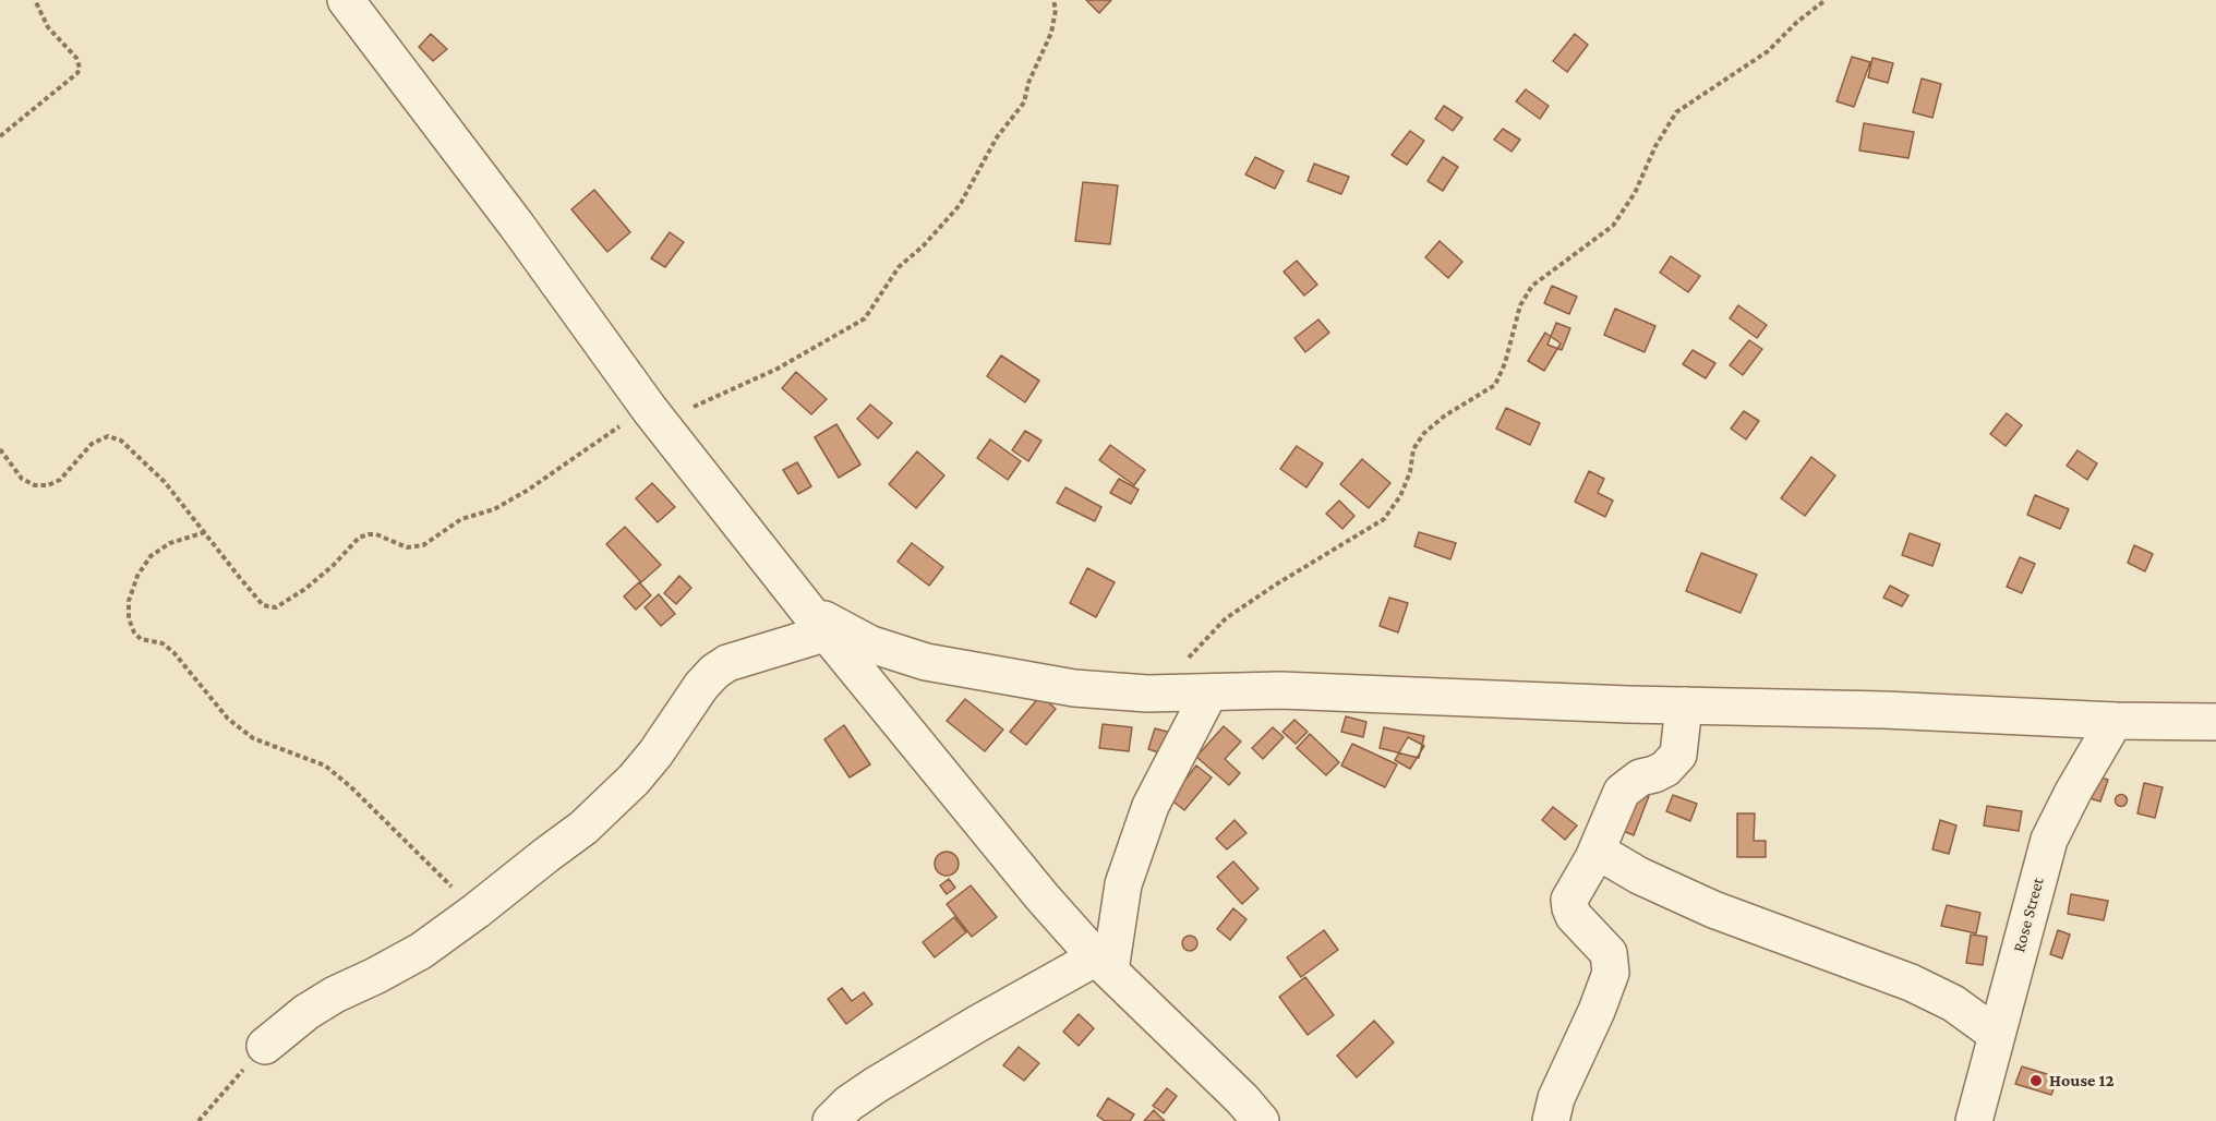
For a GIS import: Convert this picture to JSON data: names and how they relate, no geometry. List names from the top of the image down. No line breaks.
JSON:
{"streets":{"street":["Rose Street"]},"places":["House 12"]}
